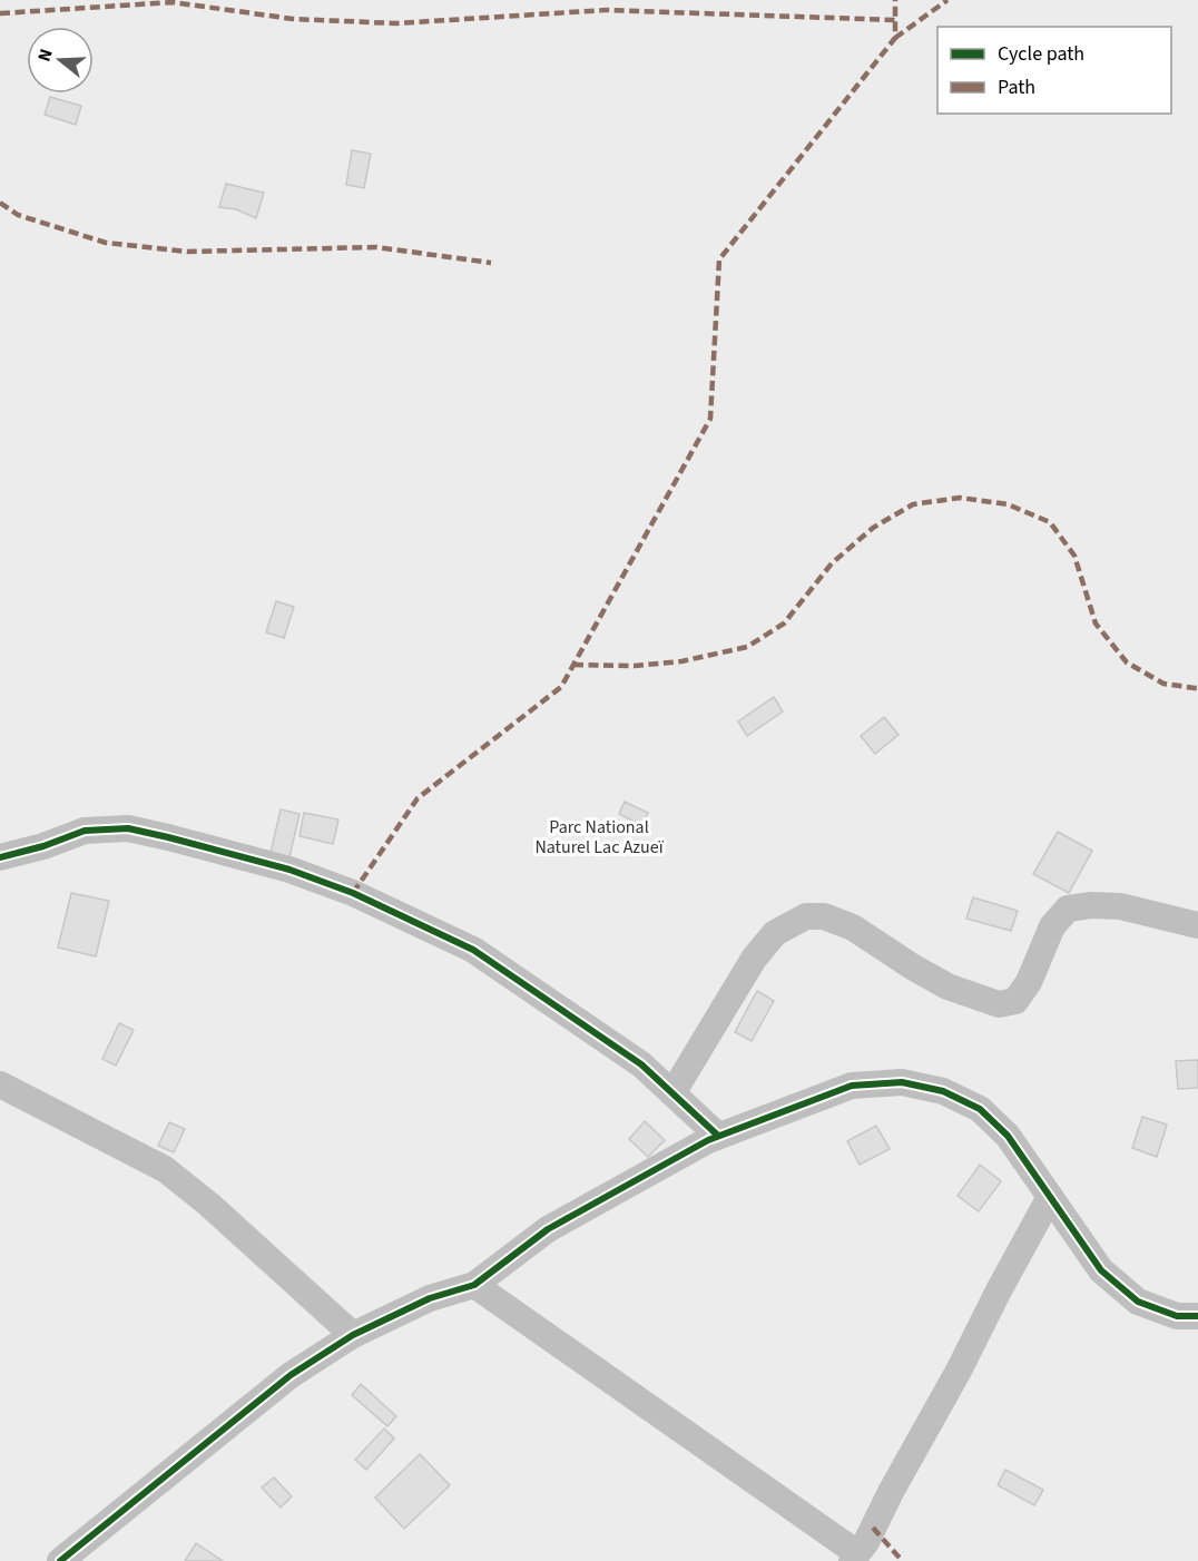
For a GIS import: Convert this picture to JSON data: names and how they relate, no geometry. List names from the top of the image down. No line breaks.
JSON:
{"parks":["Parc National Naturel Lac Azueï"],"legend":["Cycle path","Path"],"north":"left"}
